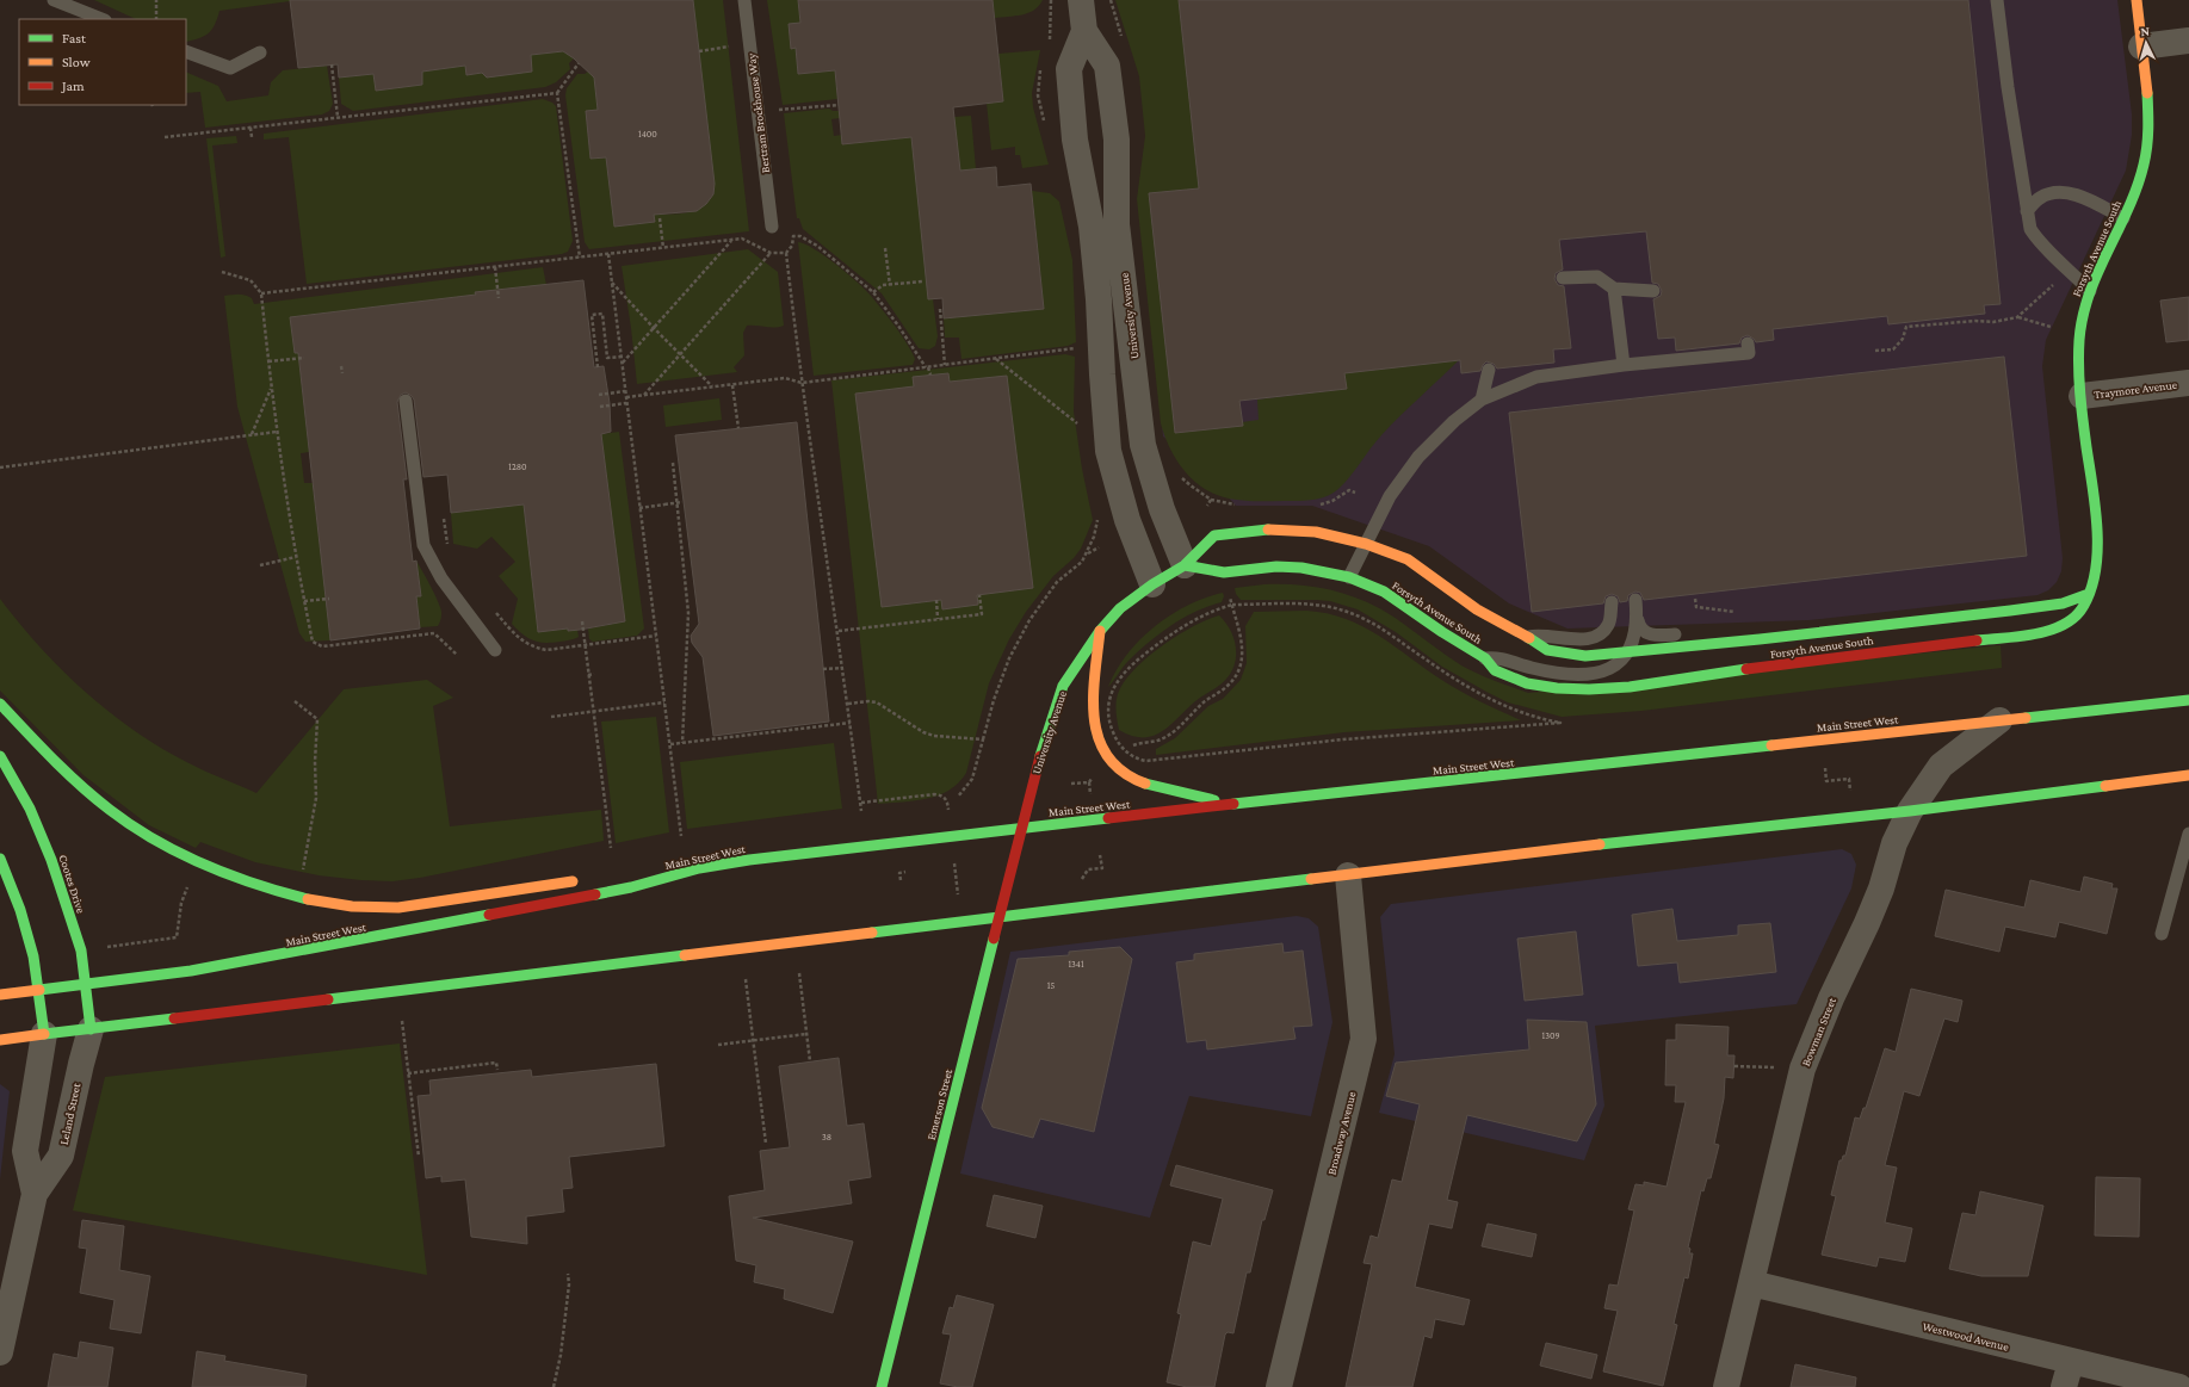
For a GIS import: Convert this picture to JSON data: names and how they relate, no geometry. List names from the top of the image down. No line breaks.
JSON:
{"streets":{"main road":["Forsyth Avenue South","University Avenue","Main Street West","Cootes Drive","Emerson Street"],"street":["Traymore Avenue","Bowman Street","Leland Street","Broadway Avenue","Westwood Avenue"],"lane":["Bertram Brockhouse Way"]},"crossings":[["Forsyth Avenue South","University Avenue"],["Forsyth Avenue South","Traymore Avenue"],["University Avenue","Main Street West"],["University Avenue","Emerson Street"],["Main Street West","Cootes Drive"],["Main Street West","Bowman Street"],["Main Street West","Emerson Street"],["Cootes Drive","Leland Street"],["Bowman Street","Westwood Avenue"]],"house_numbers":["1400","1280","1341","15","1309","38"],"legend":["Fast","Slow","Jam"],"north":"top"}
